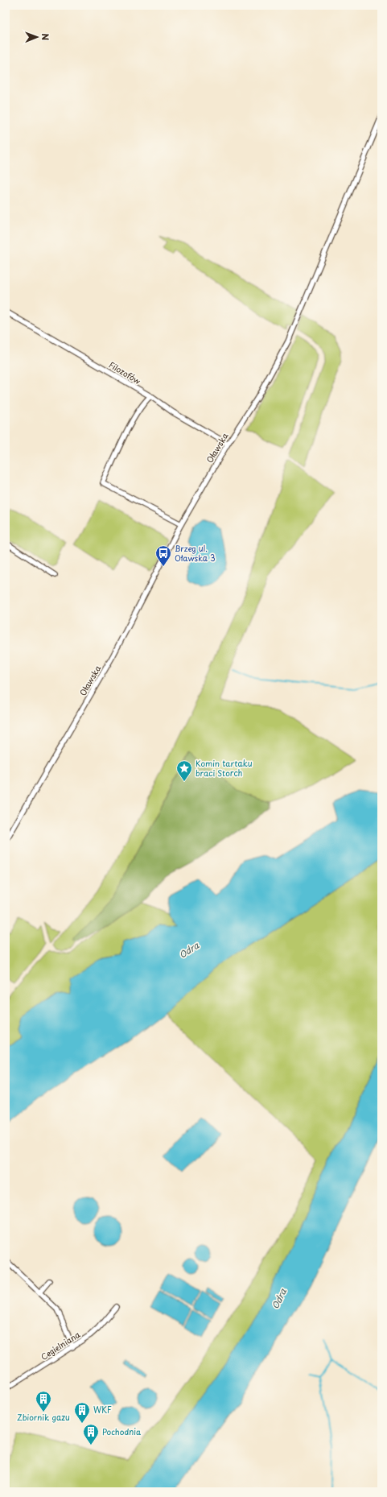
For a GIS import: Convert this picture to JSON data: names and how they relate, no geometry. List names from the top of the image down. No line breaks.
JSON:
{"streets":{"street":["Filozofów","Oławska","Cegielniana"]},"crossings":[["Filozofów","Oławska"]],"water":["Odra"],"places":{"bus stop":["Brzeg ul. Oławska 3"],"place":["Komin tartaku braci Storch"],"building":["Zbiornik gazu","WKF","Pochodnia"]},"north":"right"}
